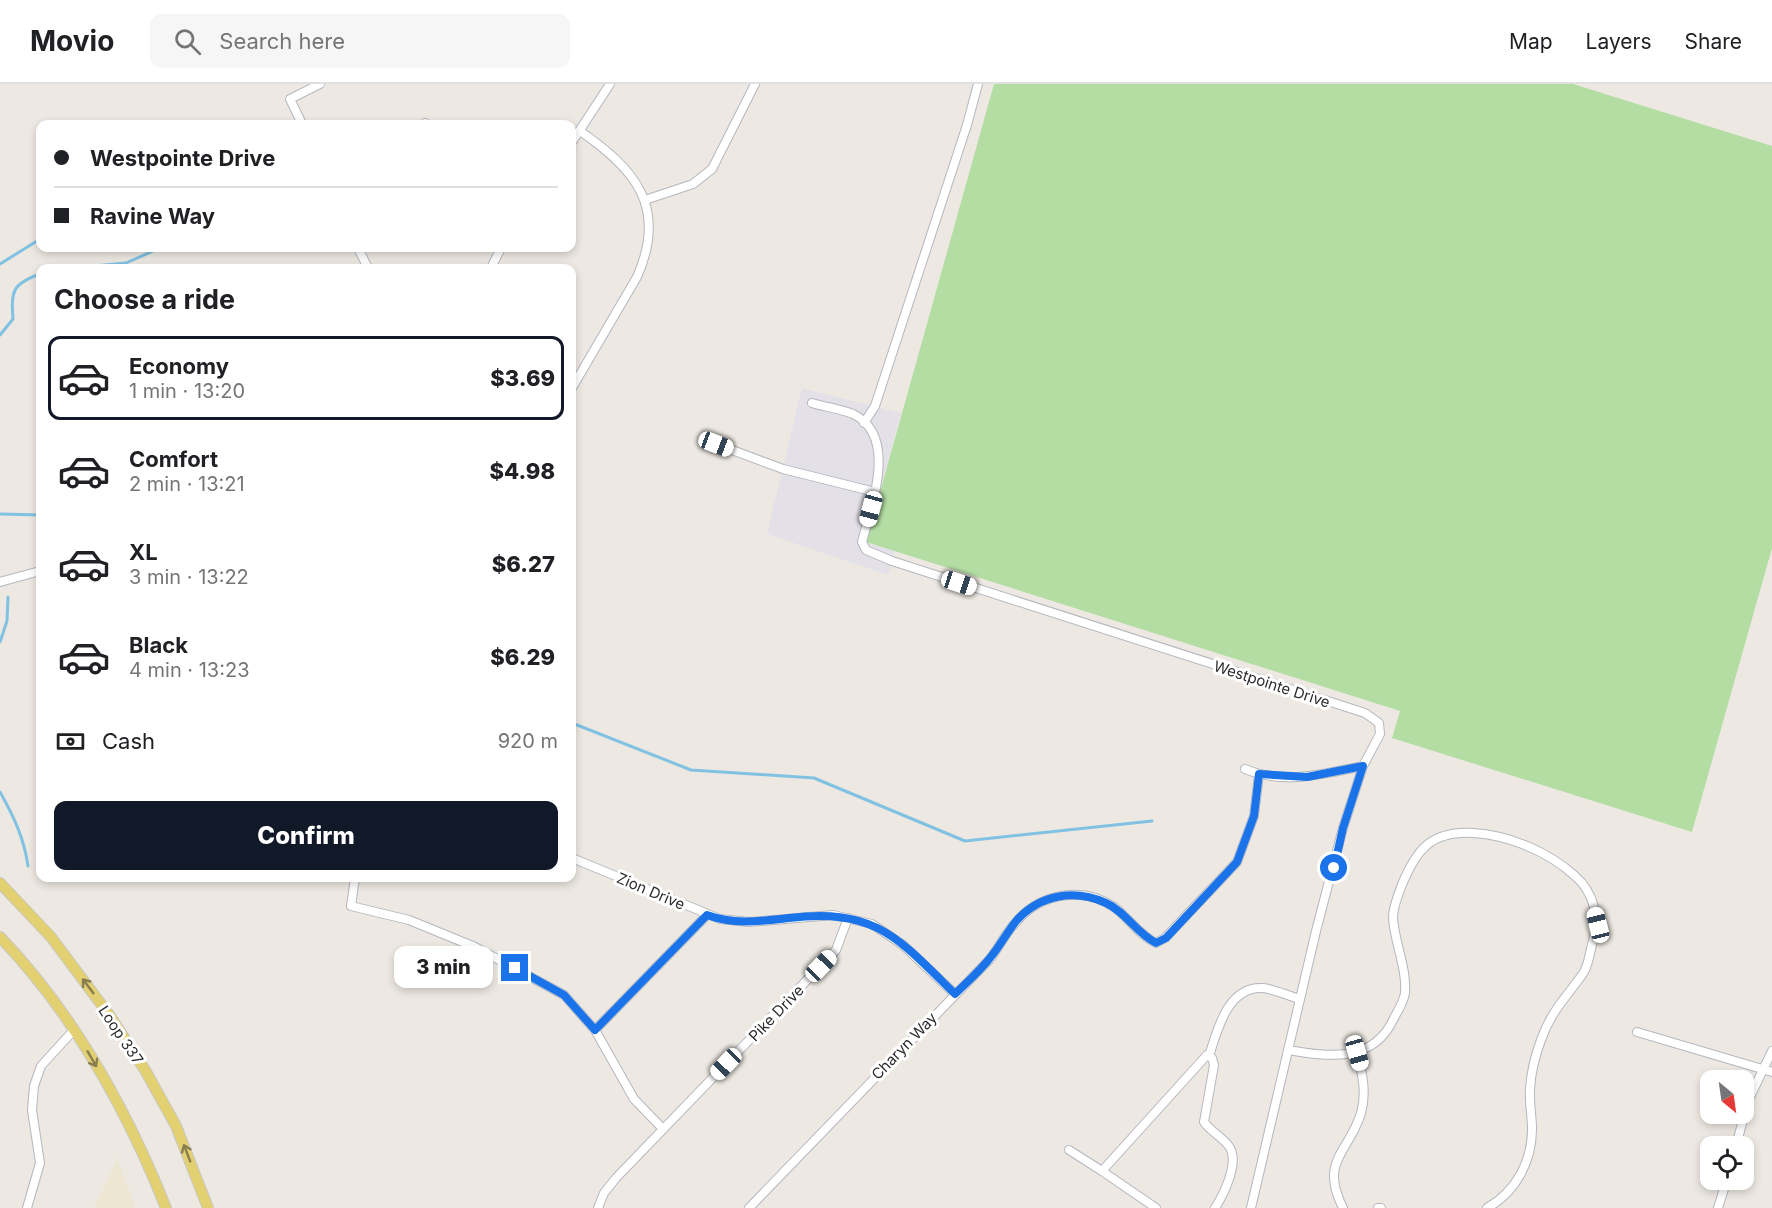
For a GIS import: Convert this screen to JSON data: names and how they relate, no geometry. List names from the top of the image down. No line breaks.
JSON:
{"streets":{"main road":["Loop 337"],"street":["Westpointe Drive","Zion Drive","Pike Drive","Charyn Way"]},"crossings":[["Zion Drive","Pike Drive"],["Zion Drive","Charyn Way"]],"north":"bottom right","page":{"header":"Movio","search":"Search here","nav":["Map","Layers","Share"],"banner":["Westpointe Drive","Ravine Way"],"heading":"Choose a ride","list":[{"name":"Economy","note":"1 min · 13:20","value":"$3.69"},{"name":"Comfort","note":"2 min · 13:21","value":"$4.98"},{"name":"XL","note":"3 min · 13:22","value":"$6.27"},{"name":"Black","note":"4 min · 13:23","value":"$6.29"}],"pay":["Cash","920 m"],"buttons":"Confirm","bubble":"3 min"}}
